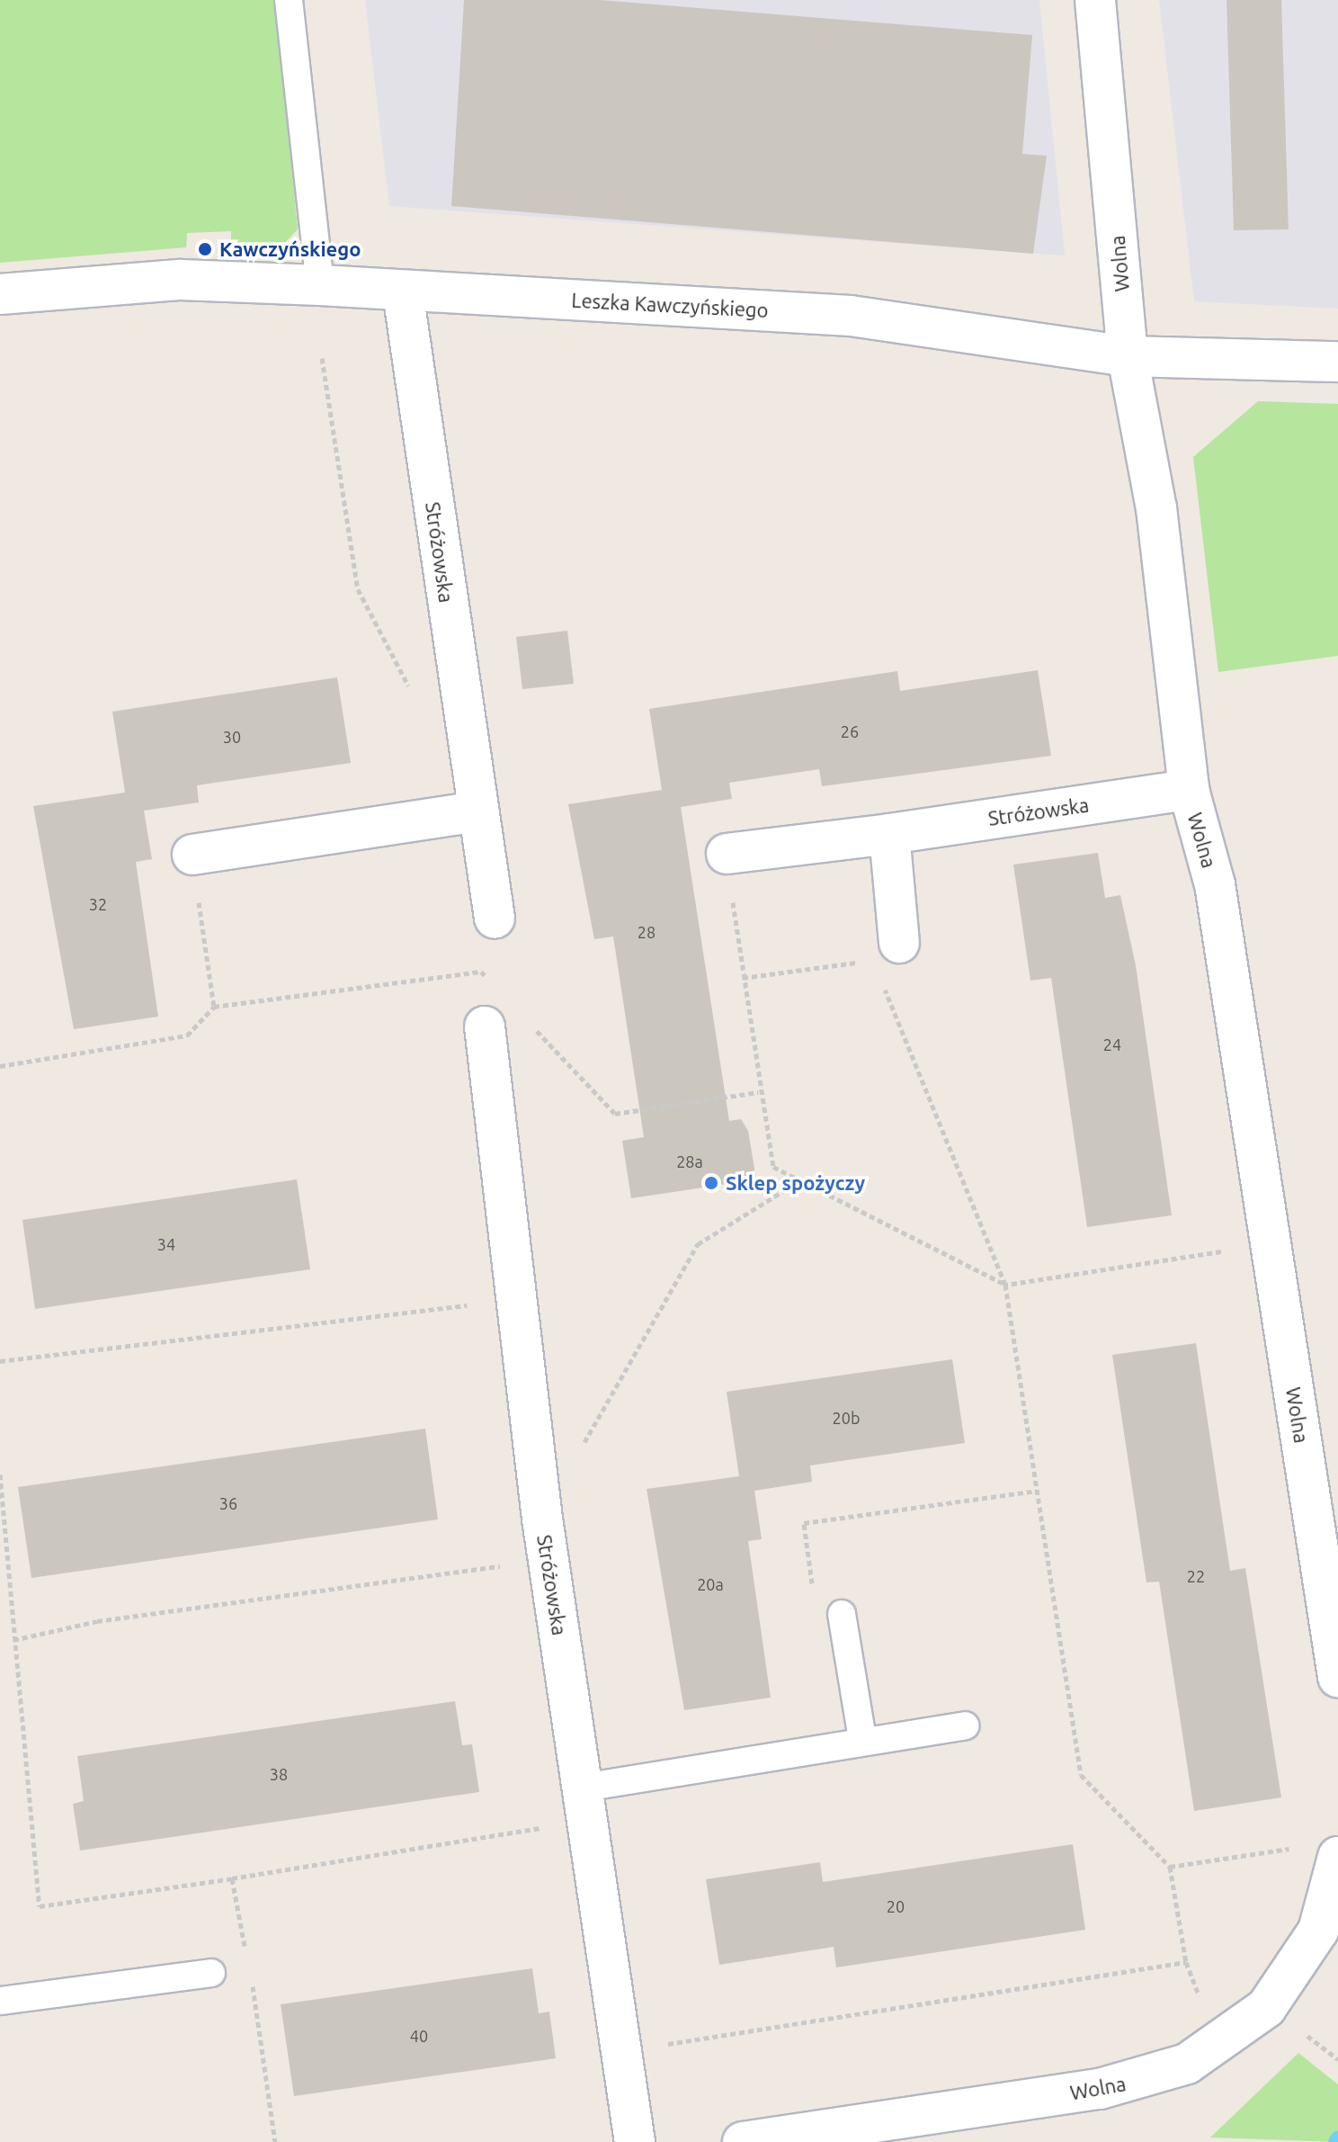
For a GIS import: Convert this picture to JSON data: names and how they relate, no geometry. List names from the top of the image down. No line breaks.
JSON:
{"streets":{"street":["Wolna","Leszka Kawczyńskiego","Stróżowska"]},"crossings":[["Wolna","Leszka Kawczyńskiego"],["Wolna","Stróżowska"],["Leszka Kawczyńskiego","Stróżowska"]],"places":["Kawczyńskiego","Sklep spożyczy"],"house_numbers":["26","30","32","28","24","28a","34","20b","36","22","20a","38","20","40"]}
